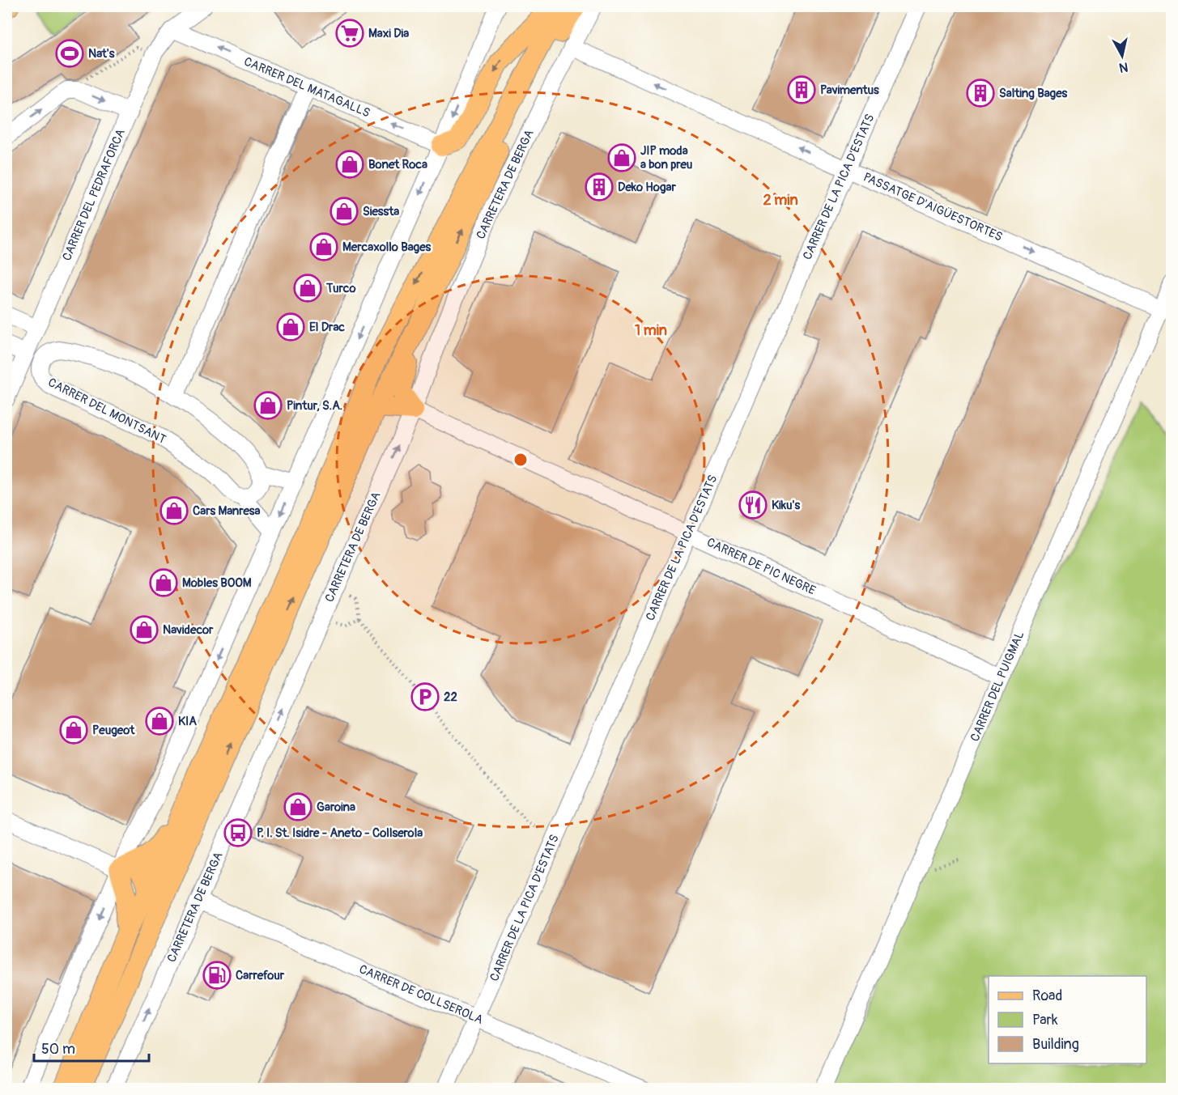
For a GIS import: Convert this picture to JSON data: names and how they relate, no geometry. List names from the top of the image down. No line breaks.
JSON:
{"streets":{"street":["CARRER DEL MATAGALLS","CARRETERA DE BERGA","CARRER DE LA PICA D'ESTATS","CARRER DEL PEDRAFORCA","PASSATGE D'AIGÜESTORTES","CARRER DEL MONTSANT","CARRER DE PIC NEGRE","CARRER DEL PUIGMAL","CARRER DE COLLSEROLA"]},"crossings":[["CARRER DEL MATAGALLS","CARRER DEL PEDRAFORCA"],["CARRETERA DE BERGA","PASSATGE D'AIGÜESTORTES"],["CARRETERA DE BERGA","CARRER DE PIC NEGRE"],["CARRETERA DE BERGA","CARRER DE COLLSEROLA"],["CARRER DE LA PICA D'ESTATS","PASSATGE D'AIGÜESTORTES"],["CARRER DE LA PICA D'ESTATS","CARRER DE PIC NEGRE"],["CARRER DE LA PICA D'ESTATS","CARRER DE COLLSEROLA"],["CARRER DEL PEDRAFORCA","CARRER DEL MONTSANT"],["PASSATGE D'AIGÜESTORTES","CARRER DEL PUIGMAL"],["CARRER DE PIC NEGRE","CARRER DEL PUIGMAL"]],"one_way":["CARRER DEL MATAGALLS"],"places":{"supermarket":["Maxi Dia"],"sports":["Nat's"],"building":["Pavimentus","Salting Bages","Deko Hogar"],"shop":["JIP moda a bon preu","Bonet Roca","Siessta","Mercaxollo Bages","Turco","El Drac","Pintur, S.A.","Cars Manresa","Mobles BOOM","Navidecor","KIA","Peugeot","Garoina"],"restaurant":["Kiku's"],"parking":["22"],"bus stop":["P. I. St. Isidre - Aneto - Collserola"],"fuel station":["Carrefour"]},"legend":["Road","Park","Building"],"scale_bar":"50 m","north":"bottom","rings":["2 min","1 min"]}
